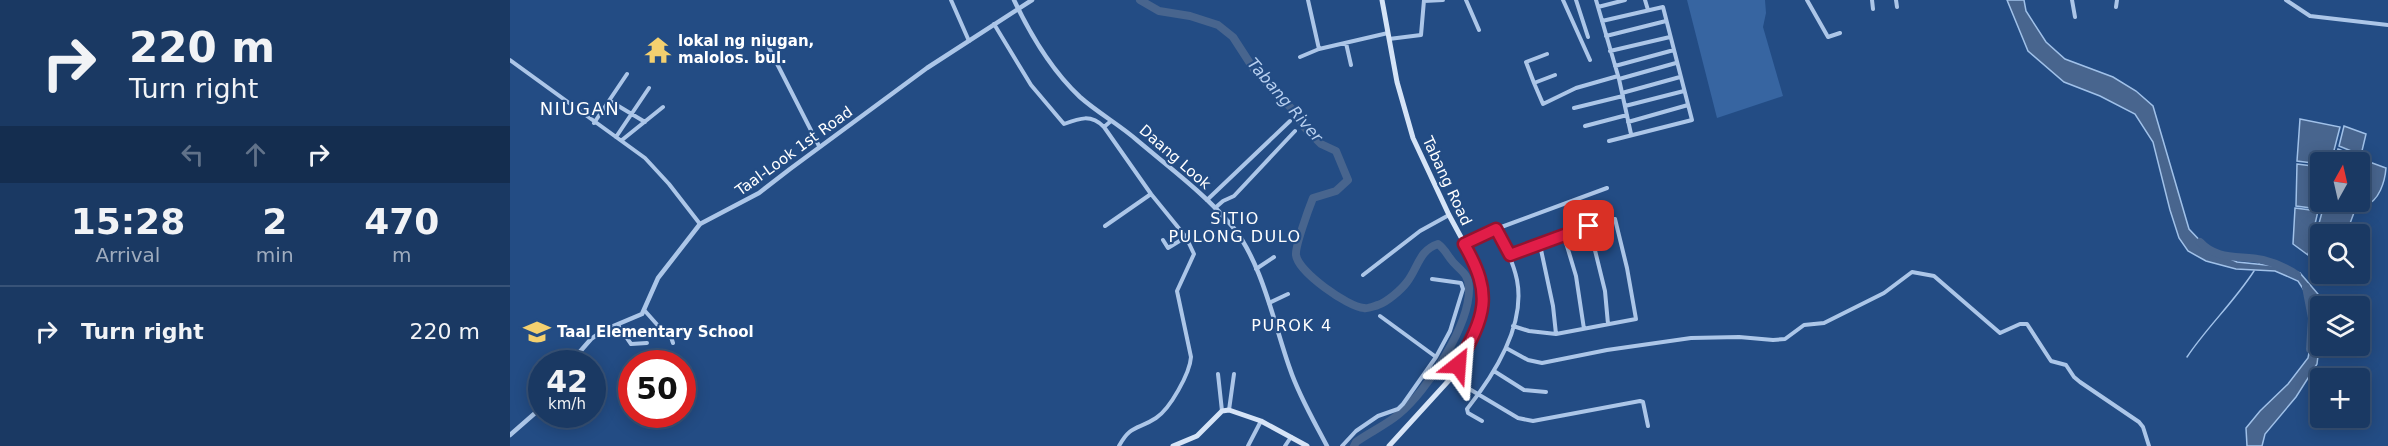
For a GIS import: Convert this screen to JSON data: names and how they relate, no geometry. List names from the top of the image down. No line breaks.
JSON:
{"streets":{"main road":["Tabang Road"],"street":["Taal-Look 1st Road","Daang Look"]},"crossings":[["Taal-Look 1st Road","Daang Look"]],"districts":["NIUGAN","SITIO PULONG DULO","PUROK 4"],"water":["Tabang River"],"places":{"temple":["lokal ng niugan, malolos. bul."],"school or university":["Taal Elementary School"]},"north":"top","page":{"turn":["220 m","Turn right"],"map_buttons":"+","eta":["15:28","Arrival","2","min","470","m"],"list":[{"name":"Turn right","value":"220 m"}],"speed":"42 km/h","limit":"50"}}
